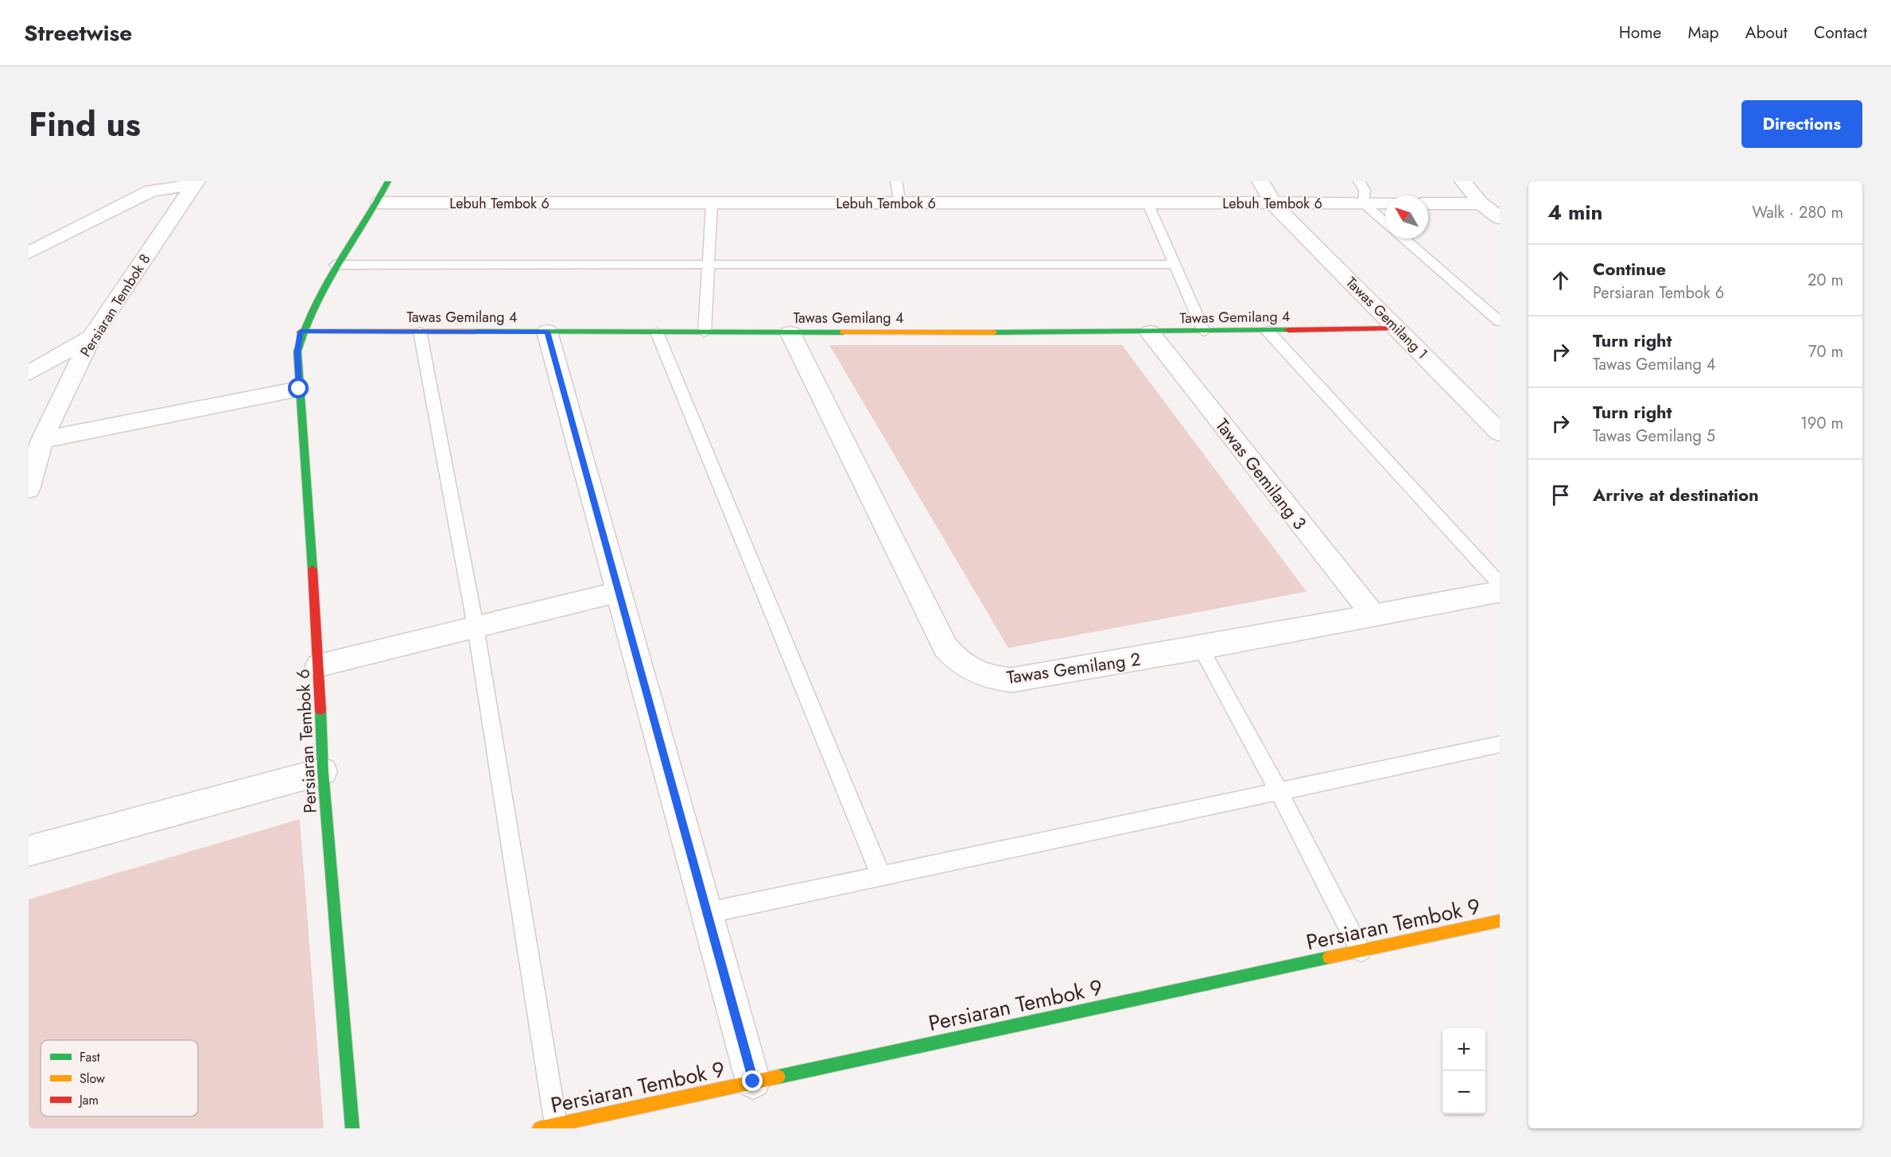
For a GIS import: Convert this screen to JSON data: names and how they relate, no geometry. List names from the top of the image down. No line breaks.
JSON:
{"streets":{"street":["Lebuh Tembok 6","Persiaran Tembok 8","Tawas Gemilang 4","Tawas Gemilang 1","Tawas Gemilang 3","Tawas Gemilang 2","Persiaran Tembok 6","Persiaran Tembok 9"]},"crossings":[["Lebuh Tembok 6","Tawas Gemilang 1"],["Lebuh Tembok 6","Persiaran Tembok 6"],["Tawas Gemilang 4","Tawas Gemilang 1"],["Tawas Gemilang 4","Tawas Gemilang 3"],["Tawas Gemilang 4","Tawas Gemilang 2"],["Tawas Gemilang 4","Persiaran Tembok 6"],["Tawas Gemilang 3","Tawas Gemilang 2"]],"legend":["Fast","Slow","Jam"],"north":"top left","page":{"header":"Streetwise","nav":["Home","Map","About","Contact"],"title":"Find us","buttons":"Directions","heading":["4 min","Walk · 280 m"],"list":[["Continue","Persiaran Tembok 6","20 m"],["Turn right","Tawas Gemilang 4","70 m"],["Turn right","Tawas Gemilang 5","190 m"],"Arrive at destination"],"map_buttons":["+","−"]}}
